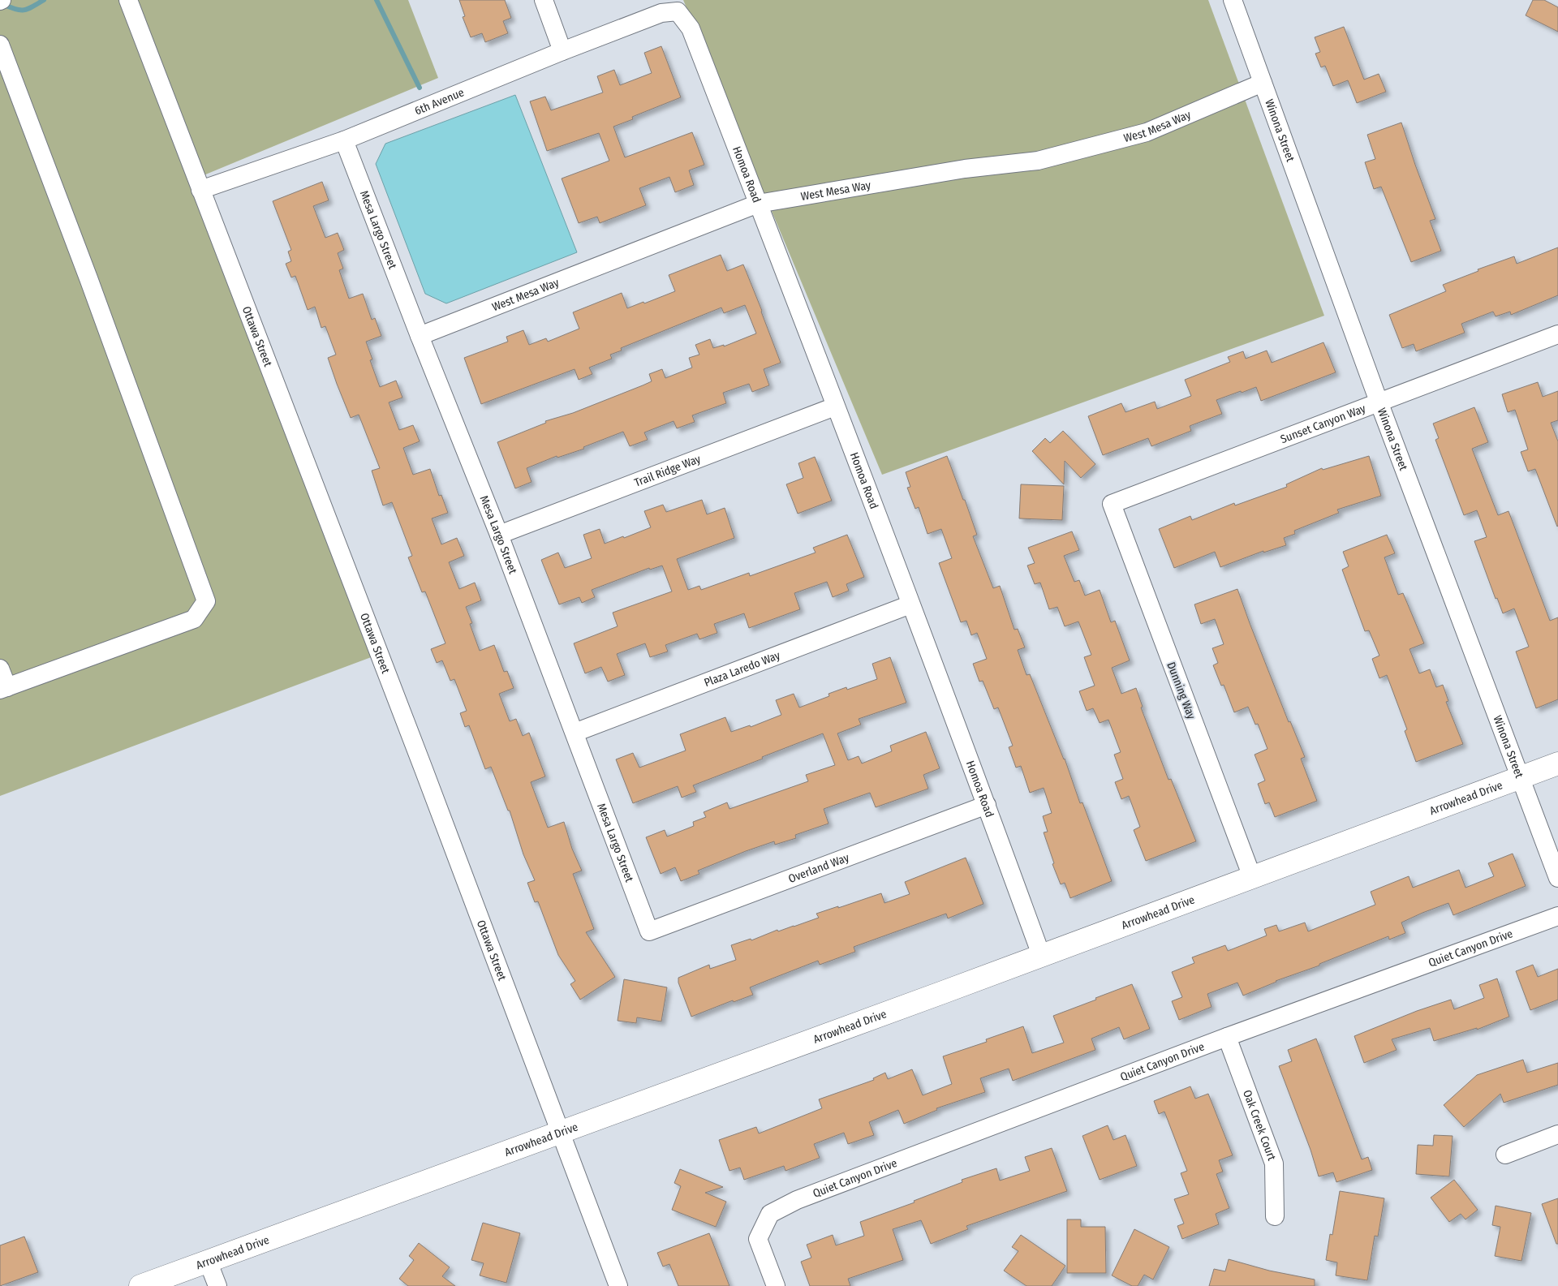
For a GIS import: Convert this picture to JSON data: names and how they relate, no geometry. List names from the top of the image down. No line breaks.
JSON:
{"streets":{"main road":["Arrowhead Drive"],"street":["6th Avenue","West Mesa Way","Winona Street","Homoa Road","Mesa Largo Street","Ottawa Street","Sunset Canyon Way","Trail Ridge Way","Plaza Laredo Way","Dunning Way","Overland Way","Quiet Canyon Drive","Oak Creek Court"]},"crossings":[["6th Avenue","Homoa Road"],["6th Avenue","Mesa Largo Street"],["6th Avenue","Ottawa Street"],["West Mesa Way","Winona Street"],["West Mesa Way","Homoa Road"],["West Mesa Way","Mesa Largo Street"],["Winona Street","Sunset Canyon Way"],["Winona Street","Arrowhead Drive"],["Homoa Road","Trail Ridge Way"],["Homoa Road","Plaza Laredo Way"],["Homoa Road","Arrowhead Drive"],["Homoa Road","Overland Way"],["Mesa Largo Street","Trail Ridge Way"],["Mesa Largo Street","Plaza Laredo Way"],["Mesa Largo Street","Overland Way"],["Ottawa Street","Arrowhead Drive"],["Sunset Canyon Way","Dunning Way"],["Dunning Way","Arrowhead Drive"],["Quiet Canyon Drive","Oak Creek Court"]]}
